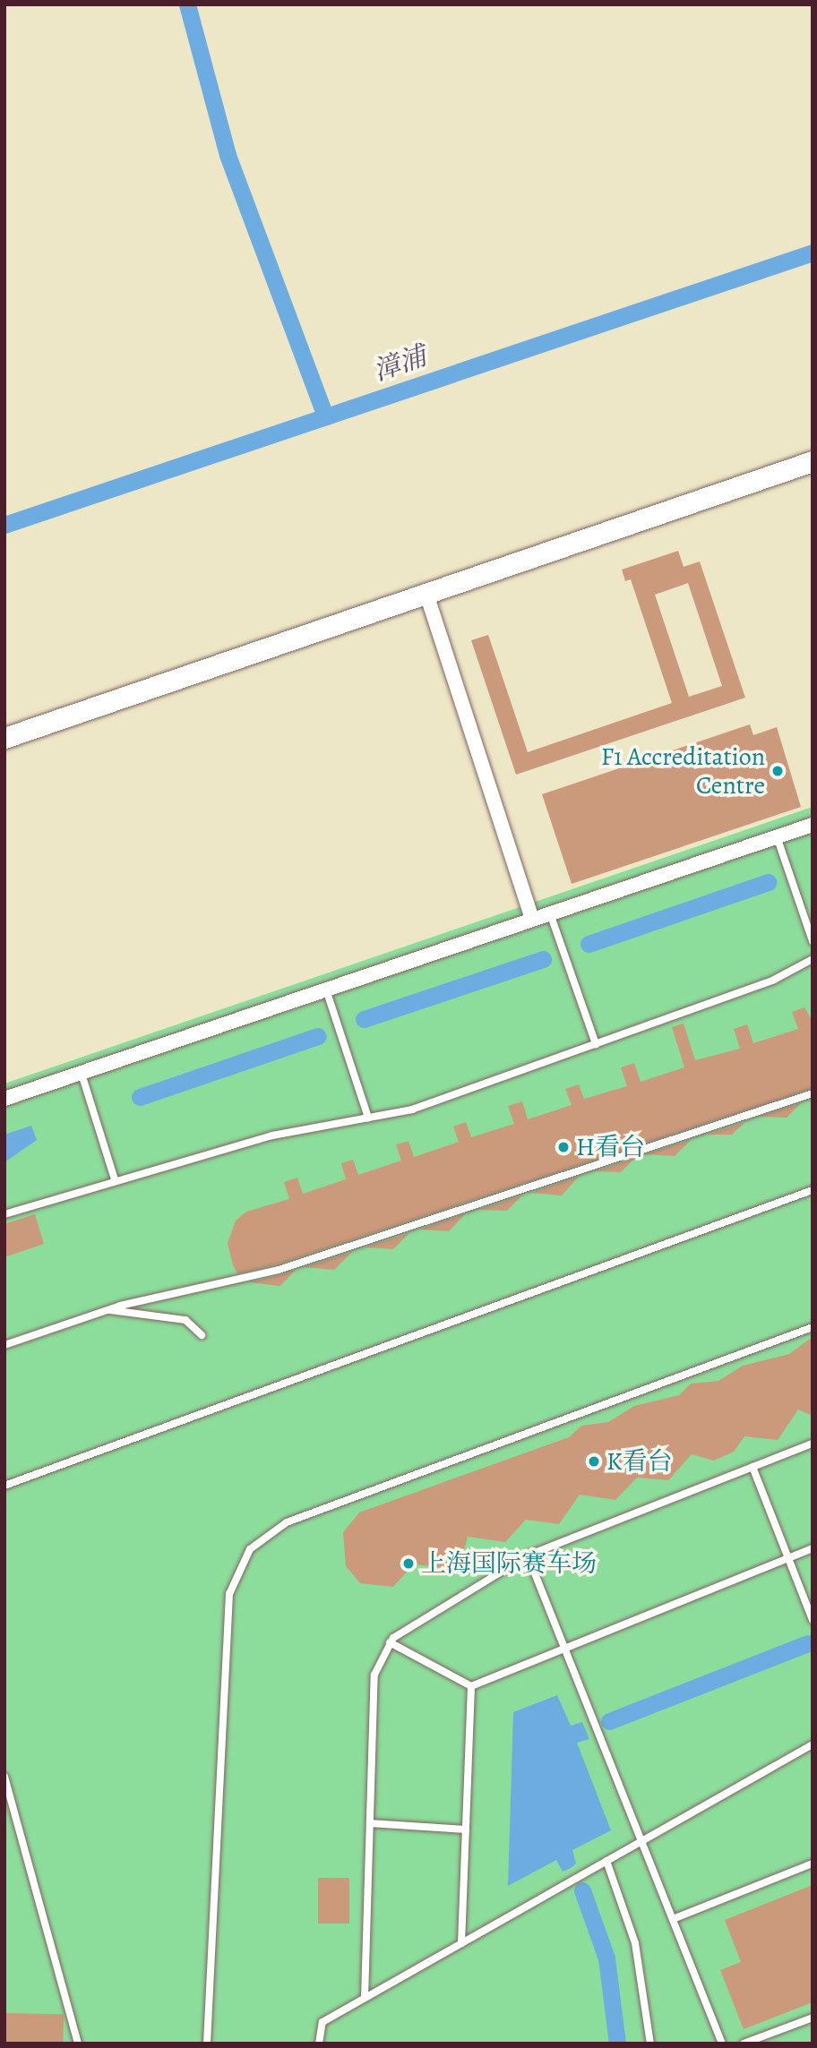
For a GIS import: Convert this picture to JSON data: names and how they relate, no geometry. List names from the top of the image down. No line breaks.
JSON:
{"water":["漳浦"],"places":["F1 Accreditation Centre","H看台","K看台","上海国际赛车场"]}
